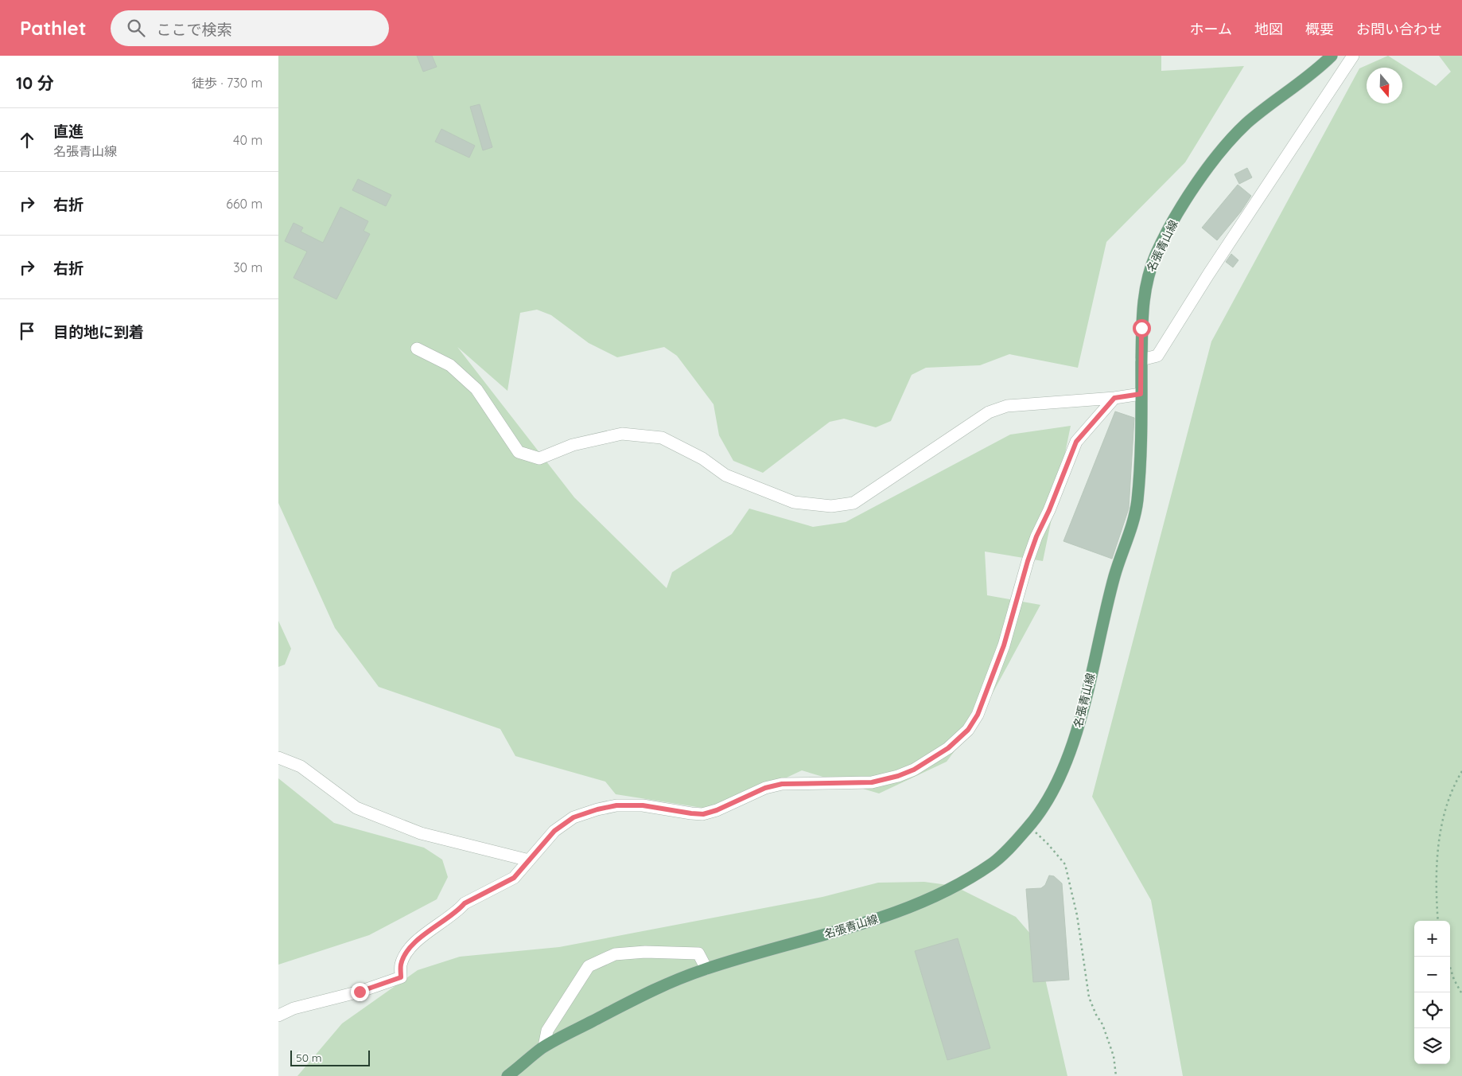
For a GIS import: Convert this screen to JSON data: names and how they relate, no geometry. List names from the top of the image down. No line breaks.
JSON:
{"streets":{"main road":["名張青山線"]},"scale_bar":"50 m","north":"bottom","page":{"header":"Pathlet","search":"ここで検索","nav":["ホーム","地図","概要","お問い合わせ"],"heading":["10 分","徒歩 · 730 m"],"list":[["直進","名張青山線","40 m"],["右折","660 m"],["右折","30 m"],"目的地に到着"],"map_buttons":["+","−"],"scale":"50 m"}}
